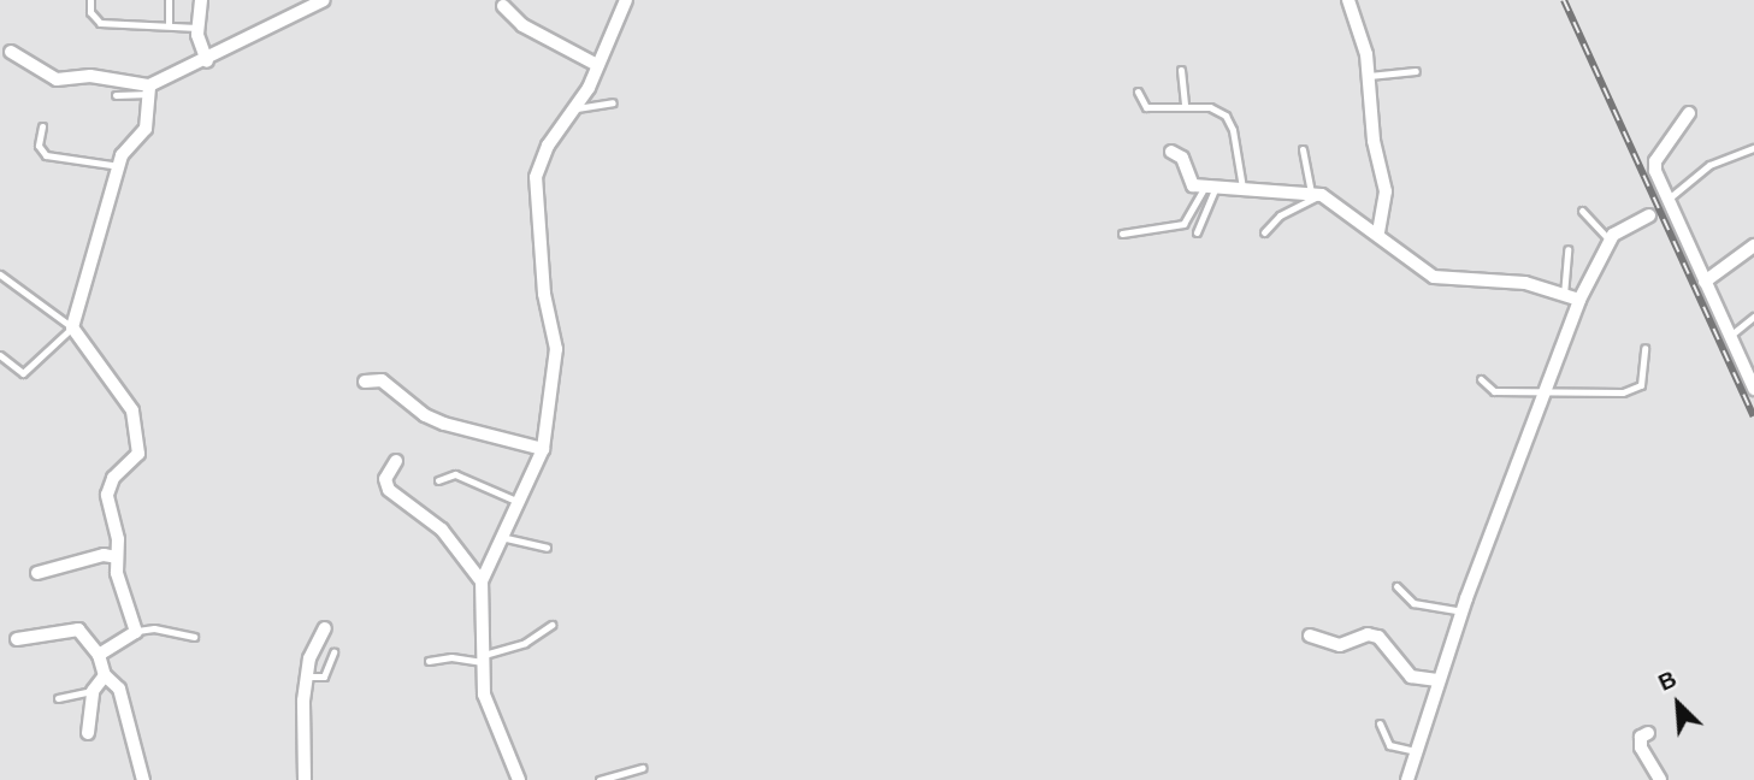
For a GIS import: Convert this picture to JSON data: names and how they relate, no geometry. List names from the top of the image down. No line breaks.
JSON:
{"north":"top left"}
